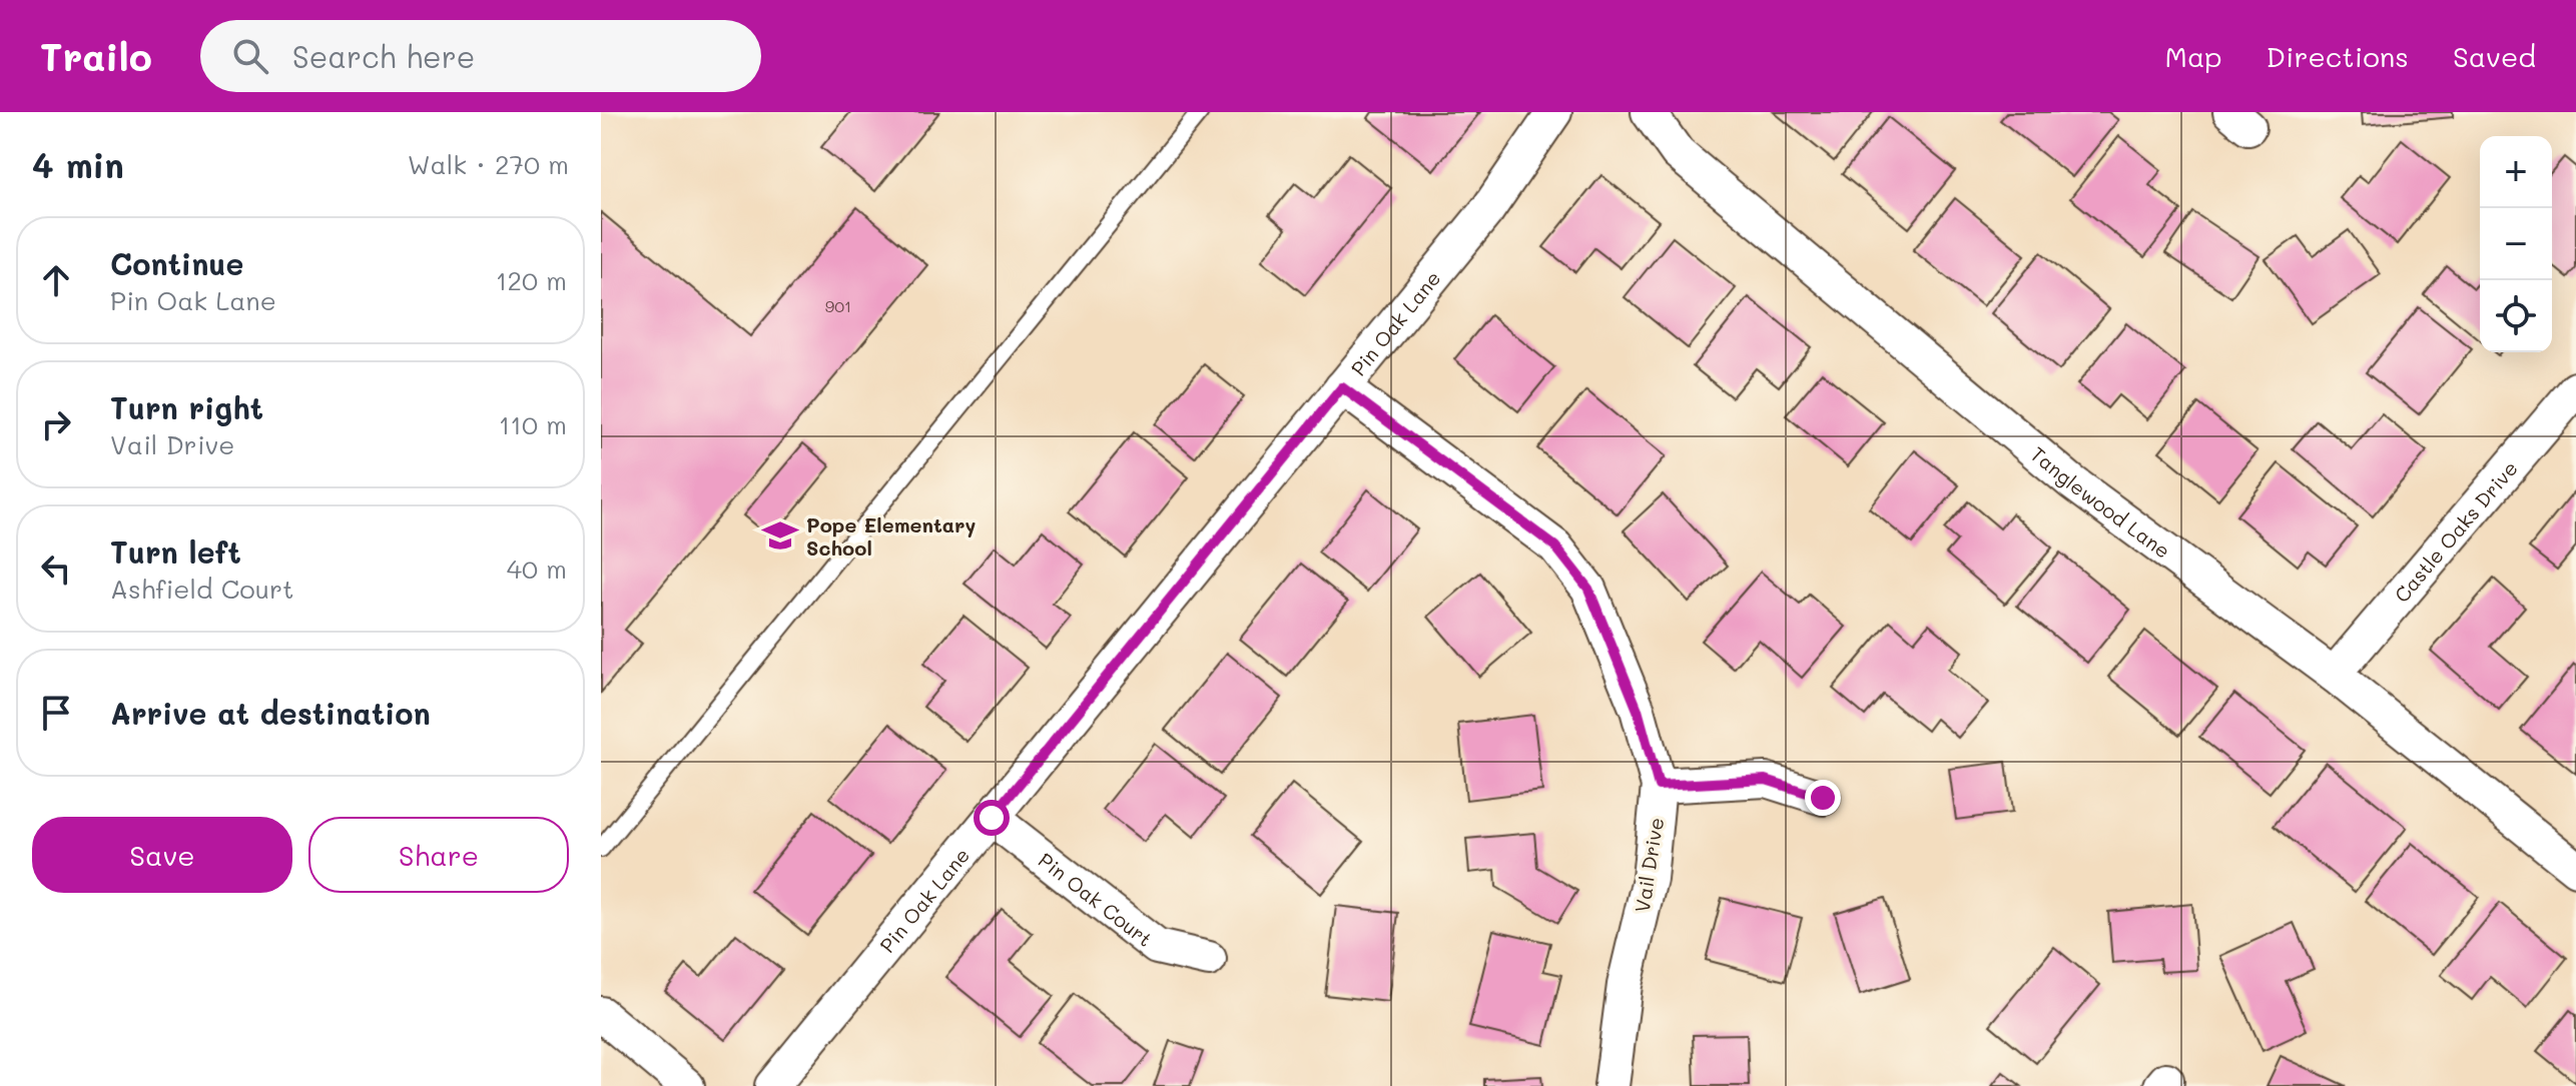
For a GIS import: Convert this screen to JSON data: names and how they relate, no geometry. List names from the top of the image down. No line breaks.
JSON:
{"streets":{"street":["Pin Oak Lane","Tanglewood Lane","Castle Oaks Drive","Vail Drive","Pin Oak Court"]},"crossings":[["Pin Oak Lane","Vail Drive"],["Pin Oak Lane","Pin Oak Court"],["Tanglewood Lane","Castle Oaks Drive"]],"places":{"school or university":["Pope Elementary School"]},"house_numbers":["901"],"page":{"header":"Trailo","search":"Search here","nav":["Map","Directions","Saved"],"heading":["4 min","Walk · 270 m"],"map_buttons":["+","−"],"list":[["Continue","Pin Oak Lane","120 m"],["Turn right","Vail Drive","110 m"],["Turn left","Ashfield Court","40 m"],"Arrive at destination"],"buttons":["Save","Share"]}}
